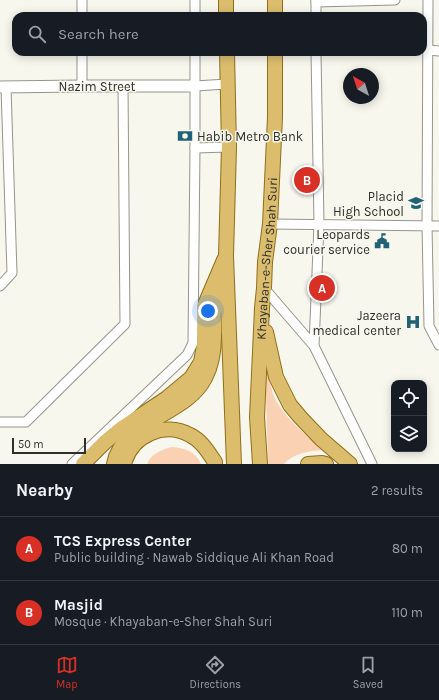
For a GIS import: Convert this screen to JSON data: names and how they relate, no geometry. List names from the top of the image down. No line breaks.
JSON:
{"streets":{"main road":["Khayaban-e-Sher Shah Suri"],"street":["Nazim Street"]},"places":{"bank":["Habib Metro Bank"],"school or university":["Placid High School"],"public building":["Leopards courier service"],"hospital":["Jazeera medical center"]},"scale_bar":"50 m","north":"top left","page":{"search":"Search here","pins":["B","A"],"scale":"50 m","heading":["Nearby","2 results"],"list":[{"mark":"A","name":"TCS Express Center","note":"Public building · Nawab Siddique Ali Khan Road","value":"80 m"},{"mark":"B","name":"Masjid","note":"Mosque · Khayaban-e-Sher Shah Suri","value":"110 m"}],"nav":["Map","Directions","Saved"]}}
